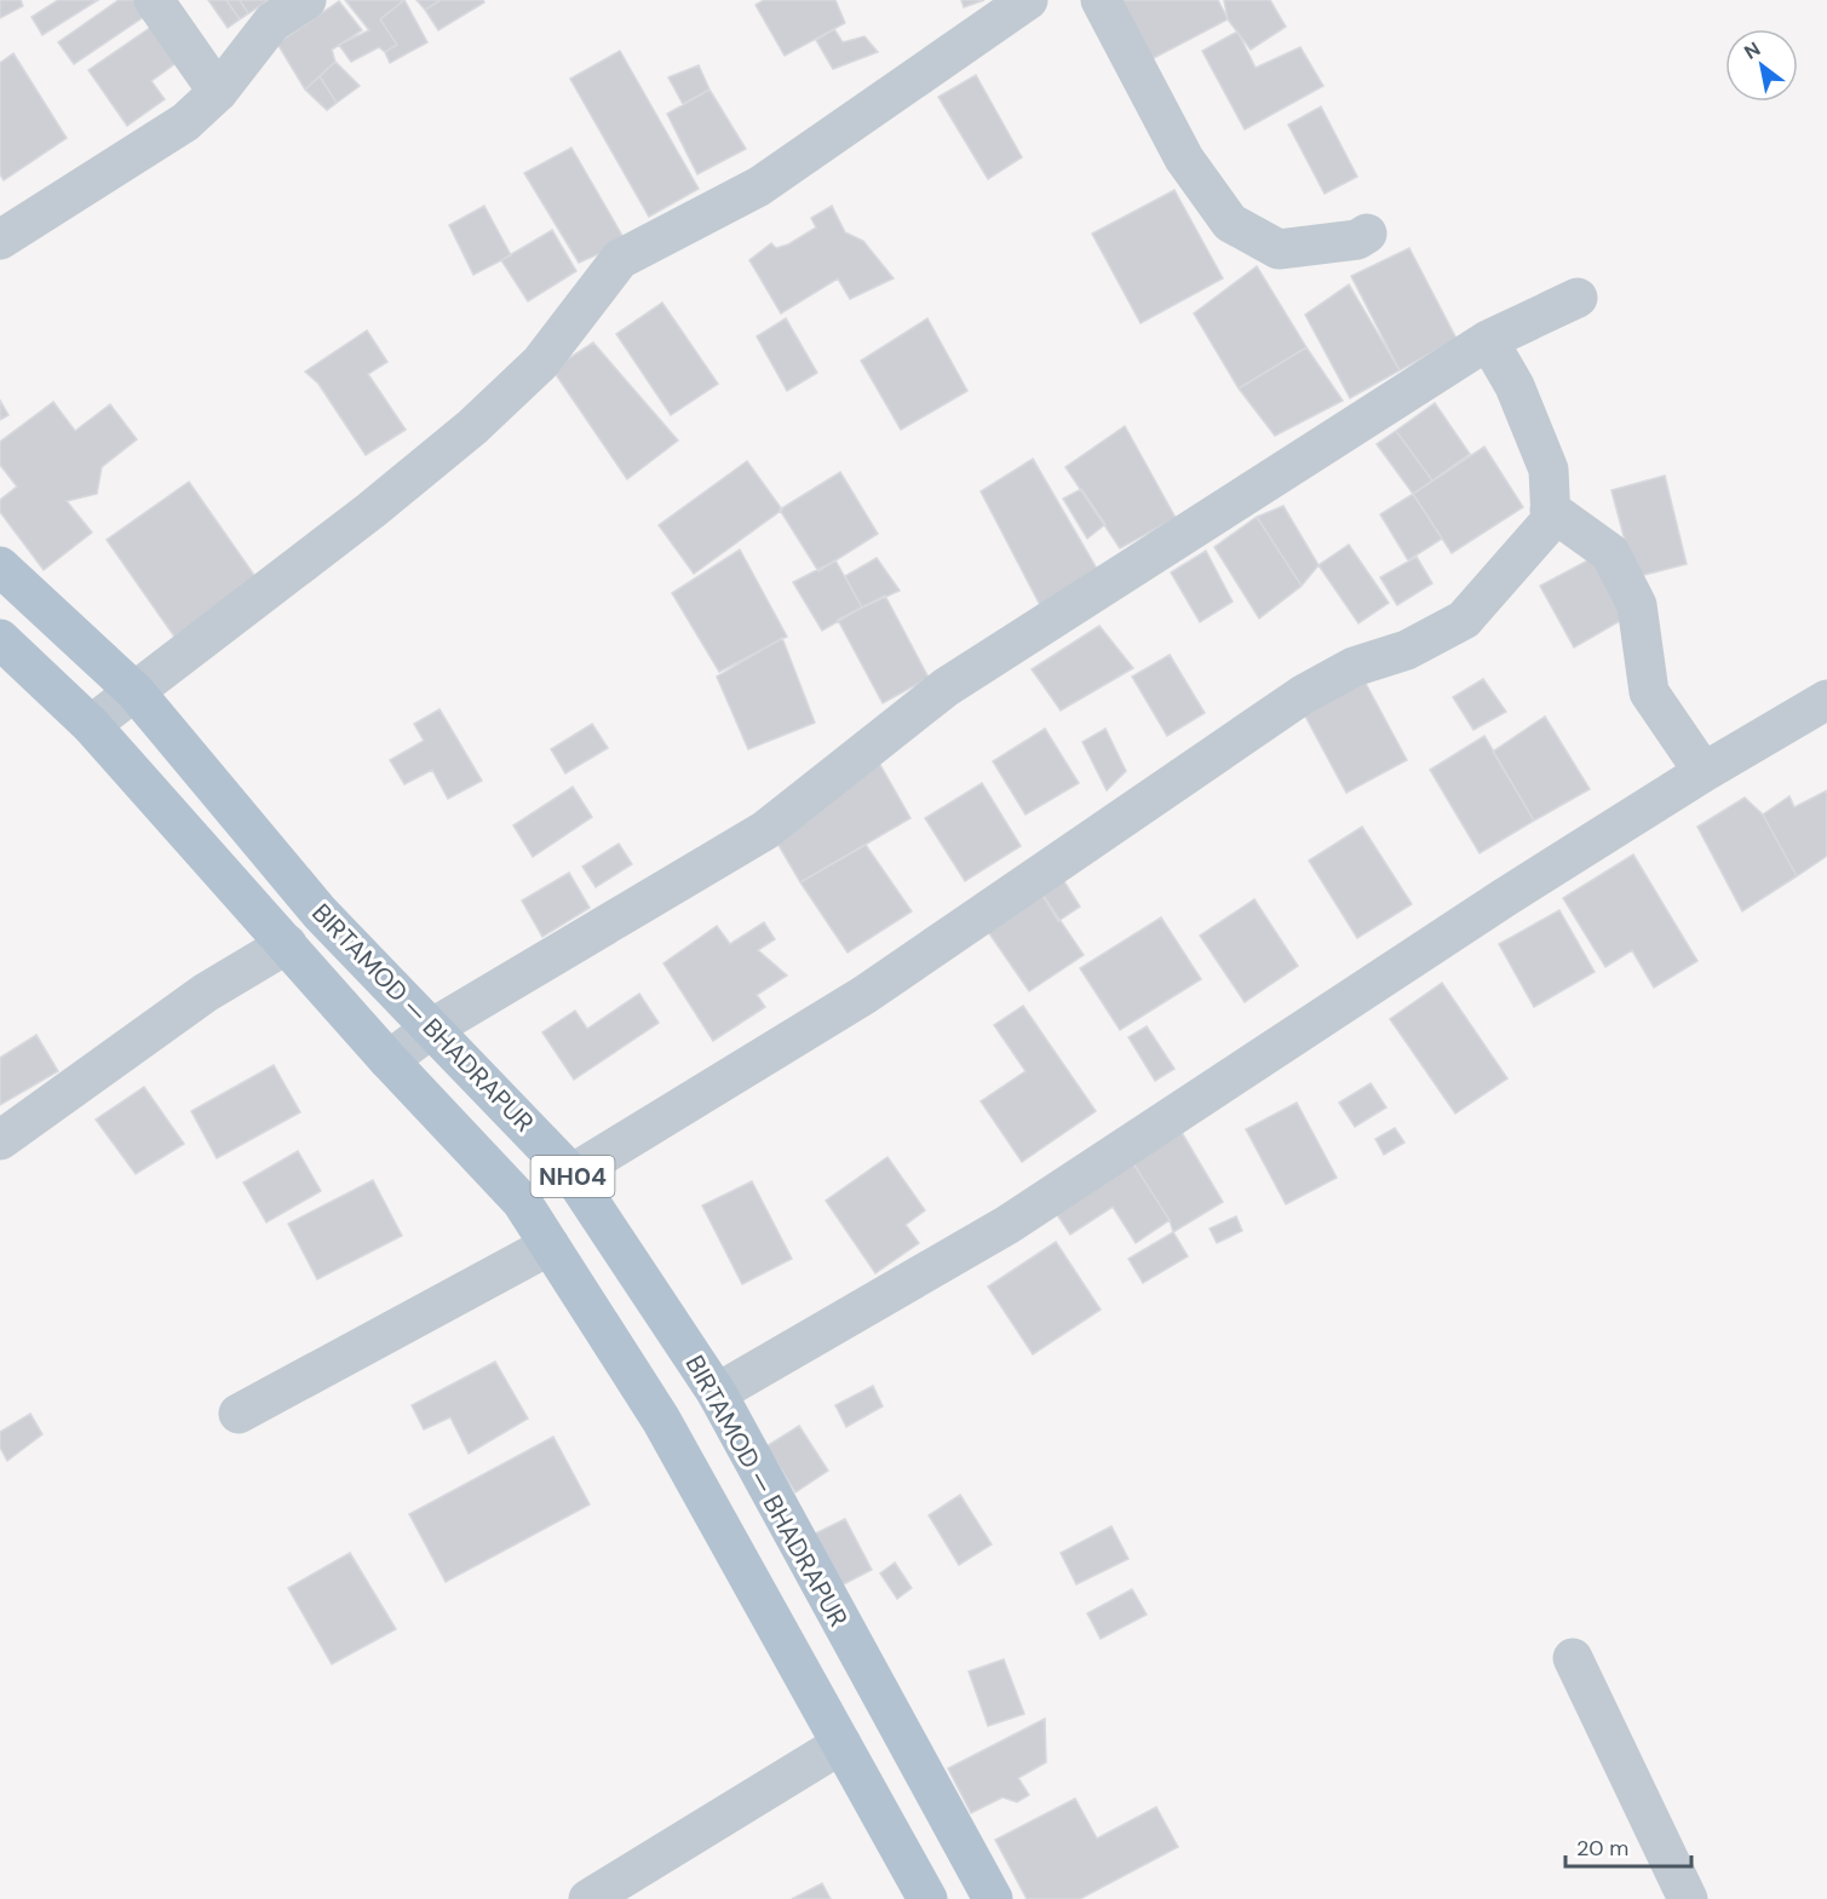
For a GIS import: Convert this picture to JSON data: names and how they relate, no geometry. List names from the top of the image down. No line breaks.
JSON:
{"streets":{"main road":["BIRTAMOD — BHADRAPUR","NH04"]},"scale_bar":"20 m","north":"top left"}
